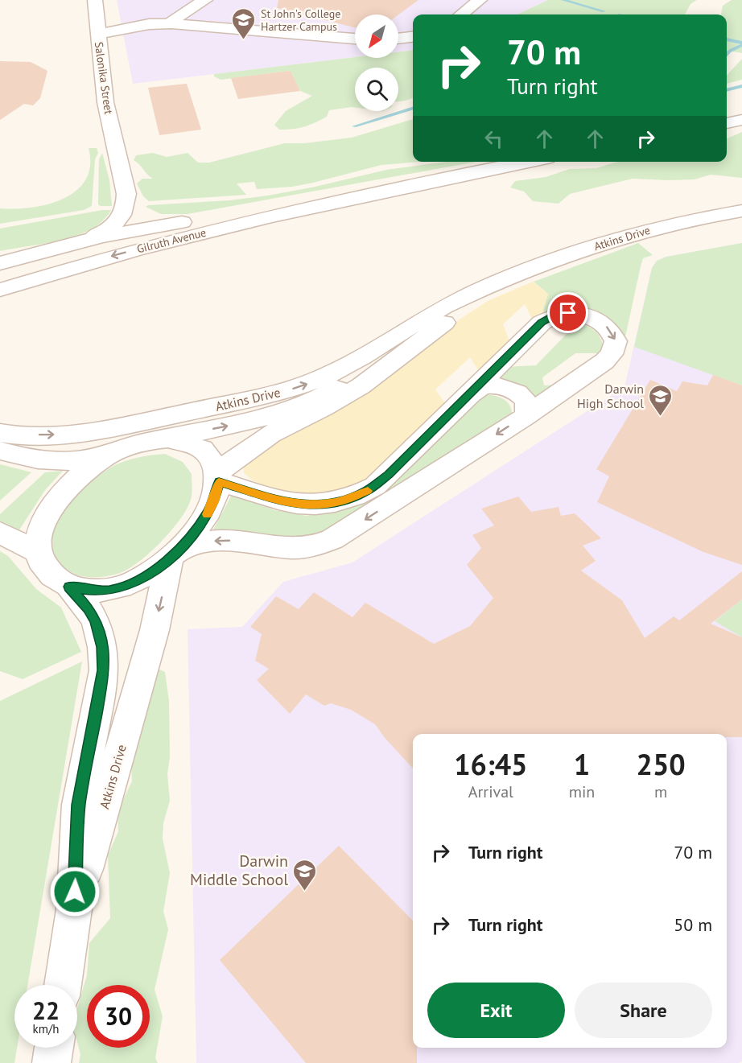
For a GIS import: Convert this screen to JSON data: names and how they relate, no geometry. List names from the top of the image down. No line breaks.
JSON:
{"streets":{"street":["Salonika Street","Atkins Drive","Gilruth Avenue"]},"crossings":[["Salonika Street","Gilruth Avenue"]],"places":{"school or university":["St John's College Hartzer Campus","Darwin High School","Darwin Middle School"]},"north":"bottom left","page":{"turn":["70 m","Turn right"],"eta":["16:45","Arrival","1","min","250","m"],"list":[{"name":"Turn right","value":"70 m"},{"name":"Turn right","value":"50 m"}],"buttons":["Exit","Share"],"speed":"22 km/h","limit":"30"}}
